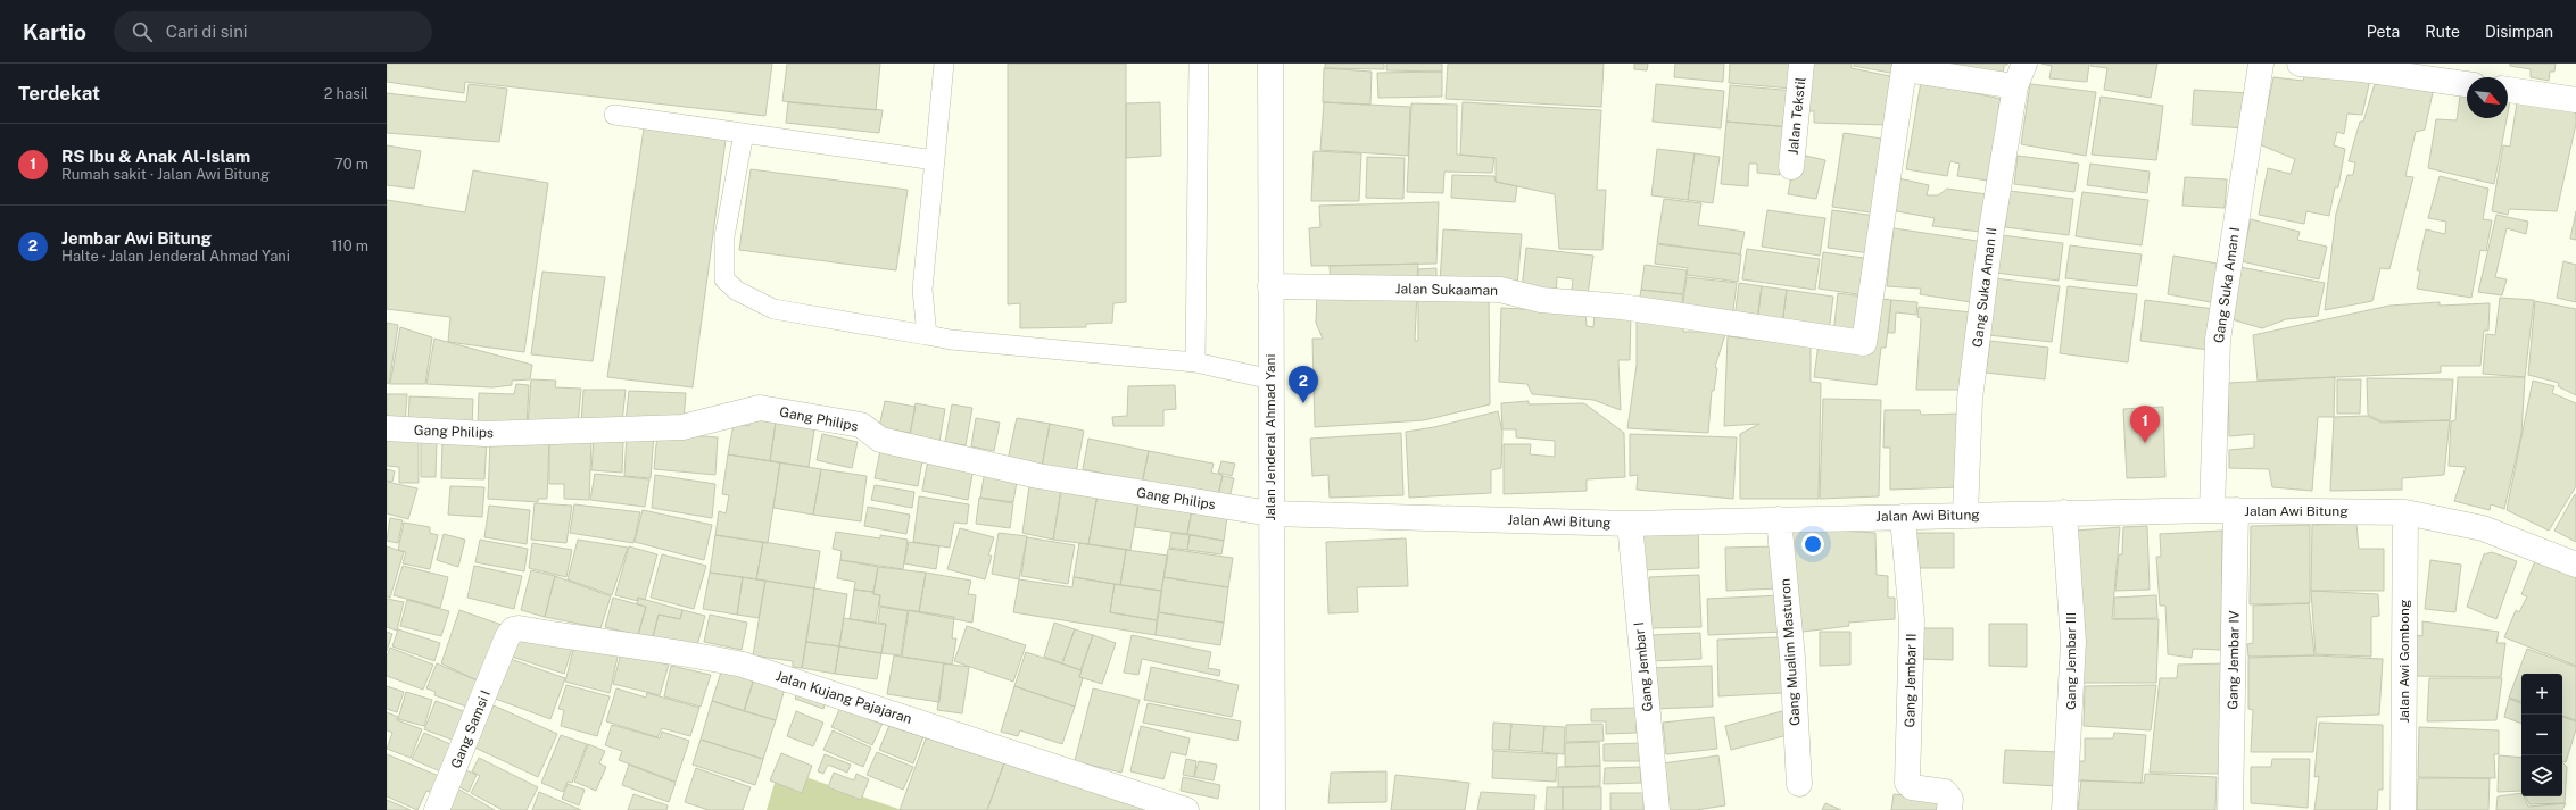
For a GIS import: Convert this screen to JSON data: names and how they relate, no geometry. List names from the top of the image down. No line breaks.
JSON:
{"streets":{"street":["Jalan Tekstil","Gang Suka Aman I","Gang Suka Aman II","Jalan Sukaaman","Gang Philips","Jalan Jenderal Ahmad Yani","Jalan Awi Bitung","Gang Mualim Masturon","Gang Jembar IV","Gang Jembar III","Jalan Awi Gombong","Gang Jembar I","Gang Jembar II","Jalan Kujang Pajajaran","Gang Samsi I"]},"crossings":[["Gang Suka Aman I","Jalan Awi Bitung"],["Gang Suka Aman I","Gang Jembar IV"],["Gang Suka Aman II","Jalan Awi Bitung"],["Jalan Sukaaman","Jalan Jenderal Ahmad Yani"],["Gang Philips","Jalan Jenderal Ahmad Yani"],["Gang Philips","Jalan Awi Bitung"],["Jalan Jenderal Ahmad Yani","Jalan Awi Bitung"],["Jalan Awi Bitung","Gang Mualim Masturon"],["Jalan Awi Bitung","Gang Jembar IV"],["Jalan Awi Bitung","Gang Jembar III"],["Jalan Awi Bitung","Jalan Awi Gombong"],["Jalan Awi Bitung","Gang Jembar I"],["Jalan Awi Bitung","Gang Jembar II"],["Jalan Kujang Pajajaran","Gang Samsi I"]],"north":"bottom right","page":{"header":"Kartio","search":"Cari di sini","nav":["Peta","Rute","Disimpan"],"heading":["Terdekat","2 hasil"],"list":[{"mark":"1","name":"RS Ibu & Anak Al-Islam","note":"Rumah sakit · Jalan Awi Bitung","value":"70 m"},{"mark":"2","name":"Jembar Awi Bitung","note":"Halte · Jalan Jenderal Ahmad Yani","value":"110 m"}],"pins":["2","1"],"map_buttons":["+","−"]}}
